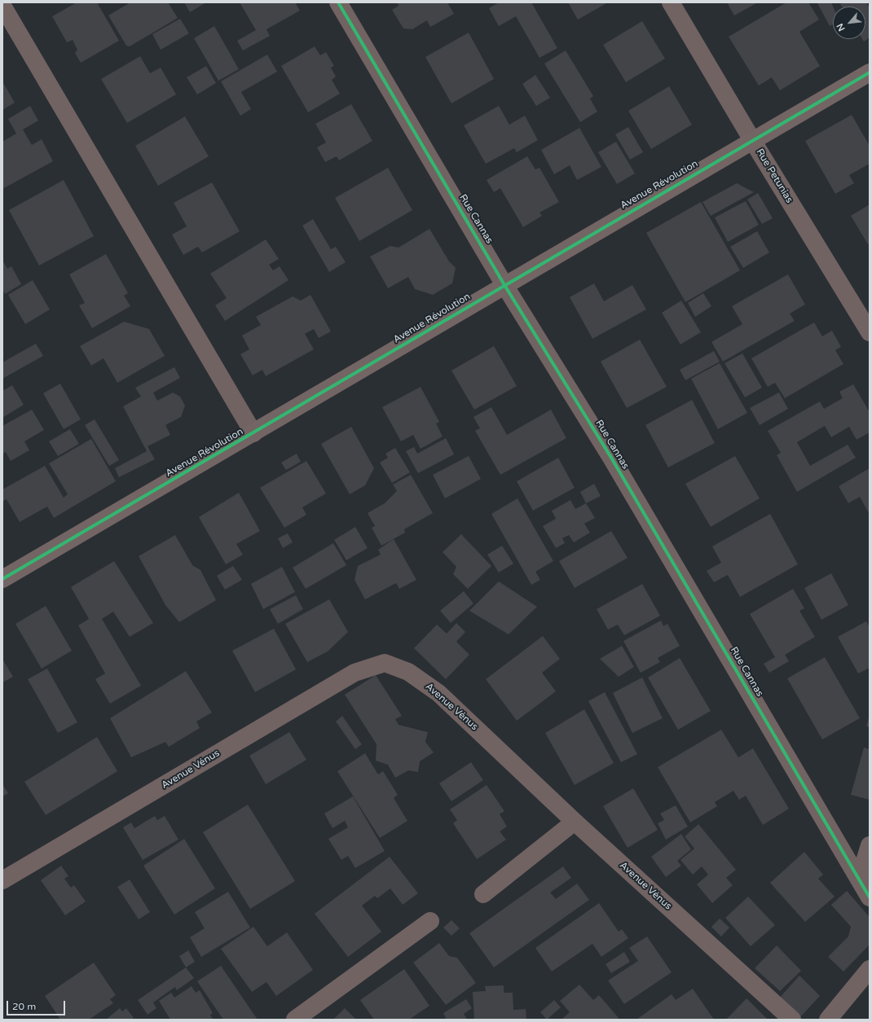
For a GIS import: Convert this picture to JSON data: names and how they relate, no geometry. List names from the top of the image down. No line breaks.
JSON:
{"streets":{"street":["Rue Petunias","Avenue Révolution","Rue Cannas","Avenue Vénus"]},"crossings":[["Rue Petunias","Avenue Révolution"],["Avenue Révolution","Rue Cannas"]],"scale_bar":"20 m","north":"bottom left"}
